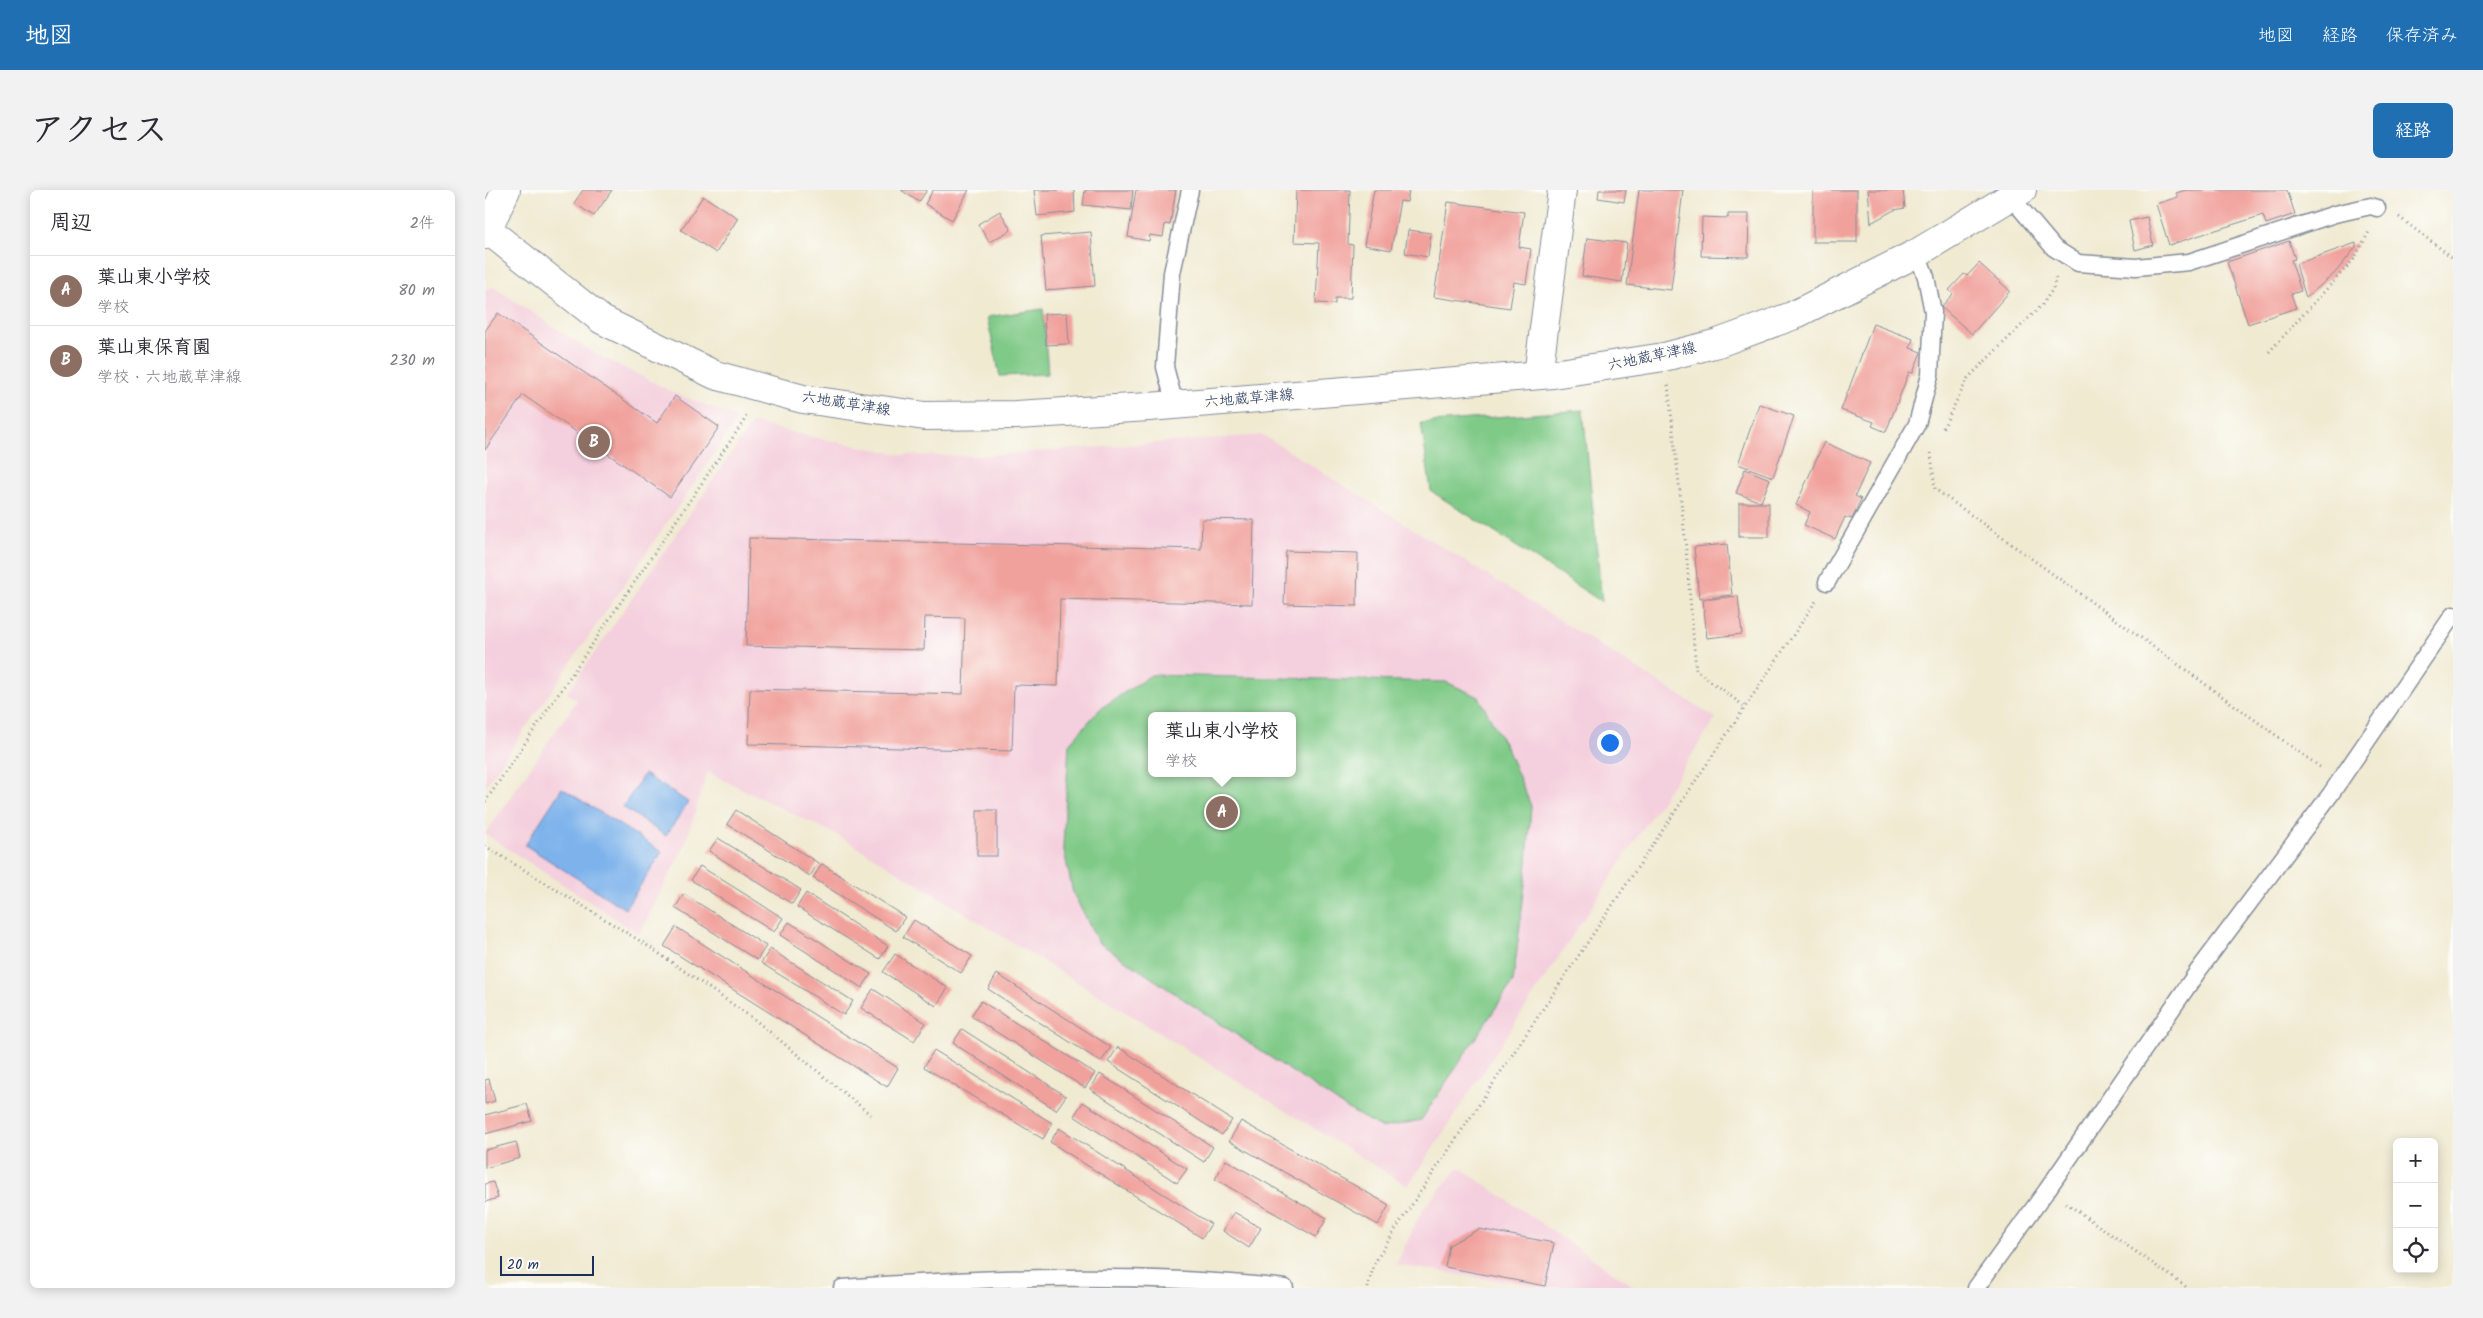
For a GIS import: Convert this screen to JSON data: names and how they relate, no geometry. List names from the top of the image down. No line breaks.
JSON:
{"streets":{"main road":["六地蔵草津線"]},"scale_bar":"20 m","page":{"header":"地図","nav":["地図","経路","保存済み"],"title":"アクセス","buttons":"経路","heading":["周辺","2件"],"list":[{"mark":"A","name":"葉山東小学校","note":"学校","value":"80 m"},{"mark":"B","name":"葉山東保育園","note":"学校 · 六地蔵草津線","value":"230 m"}],"pins":["B","A"],"popup":["葉山東小学校","学校"],"map_buttons":["+","−"],"scale":"20 m"}}
